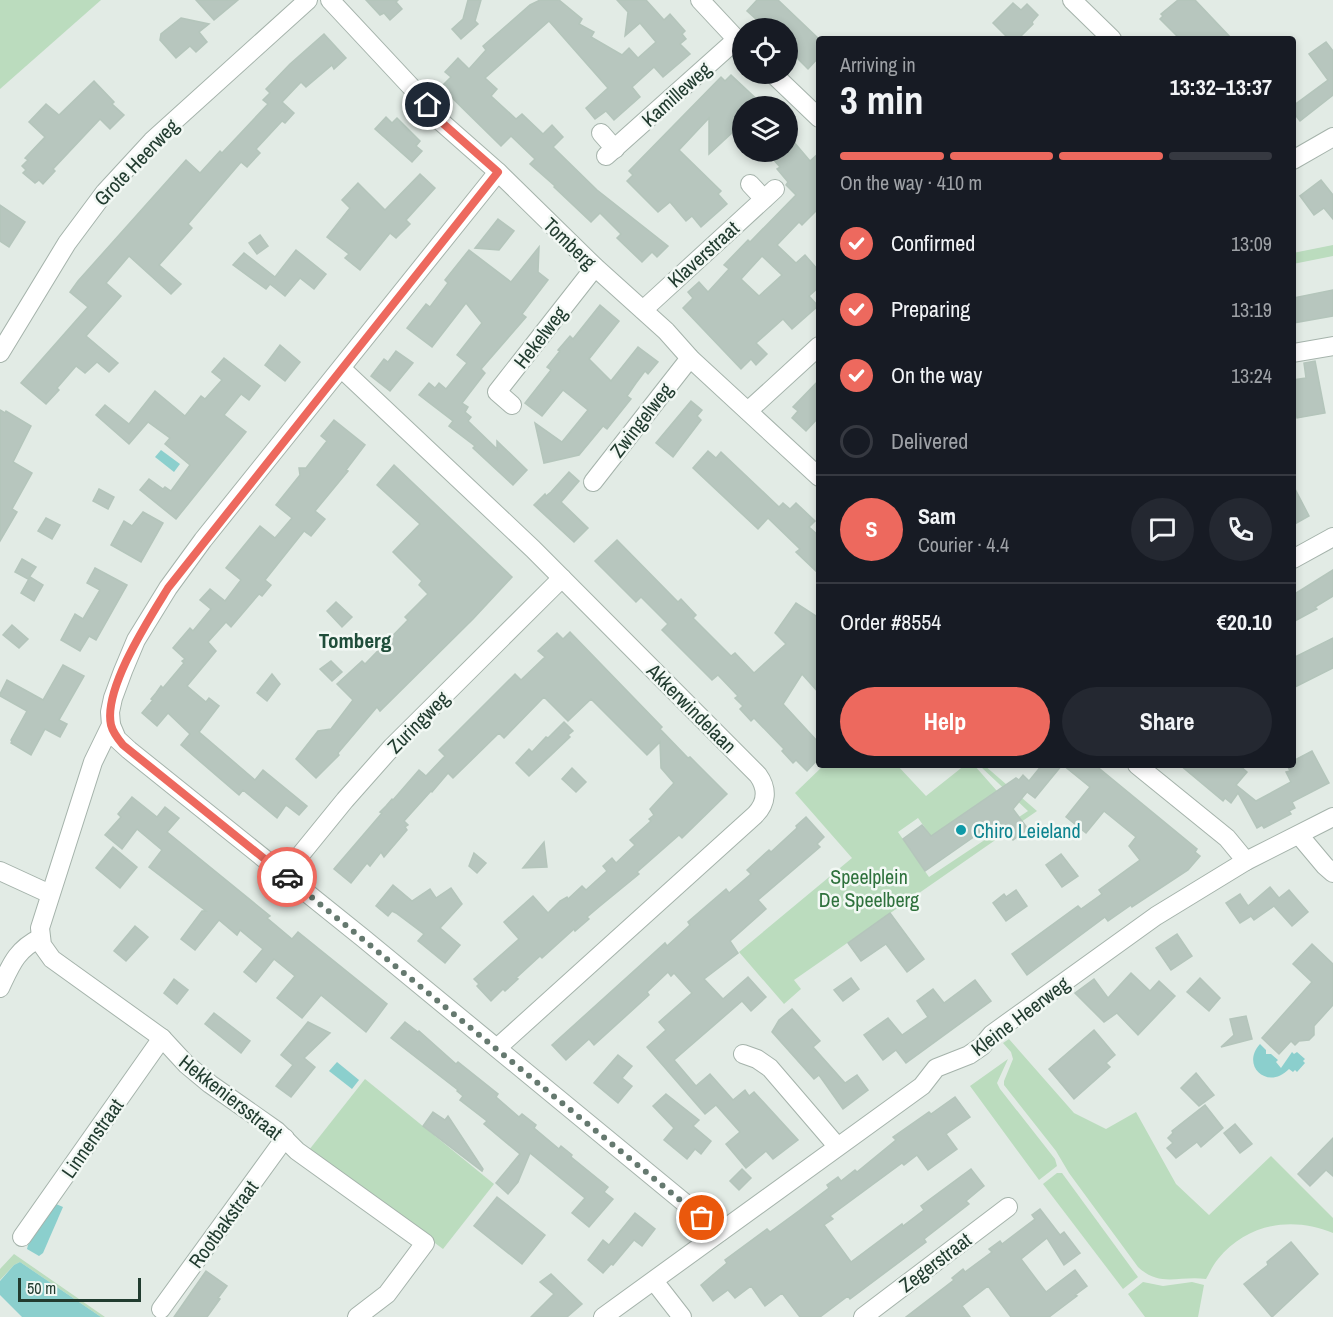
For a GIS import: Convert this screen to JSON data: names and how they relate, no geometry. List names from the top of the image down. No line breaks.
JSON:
{"streets":{"street":["Kamilleweg","Grote Heerweg","Tomberg","Klaverstraat","Hekelweg","Zwingelweg","Akkerwindelaan","Zuringweg","Kleine Heerweg","Hekkeniersstraat","Linnenstraat","Rootbakstraat","Zegerstraat"]},"crossings":[["Tomberg","Klaverstraat"],["Tomberg","Hekelweg"],["Tomberg","Zwingelweg"],["Akkerwindelaan","Zuringweg"],["Hekkeniersstraat","Linnenstraat"],["Hekkeniersstraat","Rootbakstraat"]],"districts":["Tomberg"],"parks":["Speelplein De Speelberg"],"places":["Chiro Leieland"],"scale_bar":"50 m","page":{"heading":["3 min","Arriving in","13:32–13:37"],"panel":["Sam","Courier · 4.4","Order #8554","€20.10"],"bar":"On the way · 410 m","list":[["Confirmed","13:09"],["Preparing","13:19"],["On the way","13:24"],"Delivered"],"round":"S","buttons":["Help","Share"],"scale":"50 m"}}
